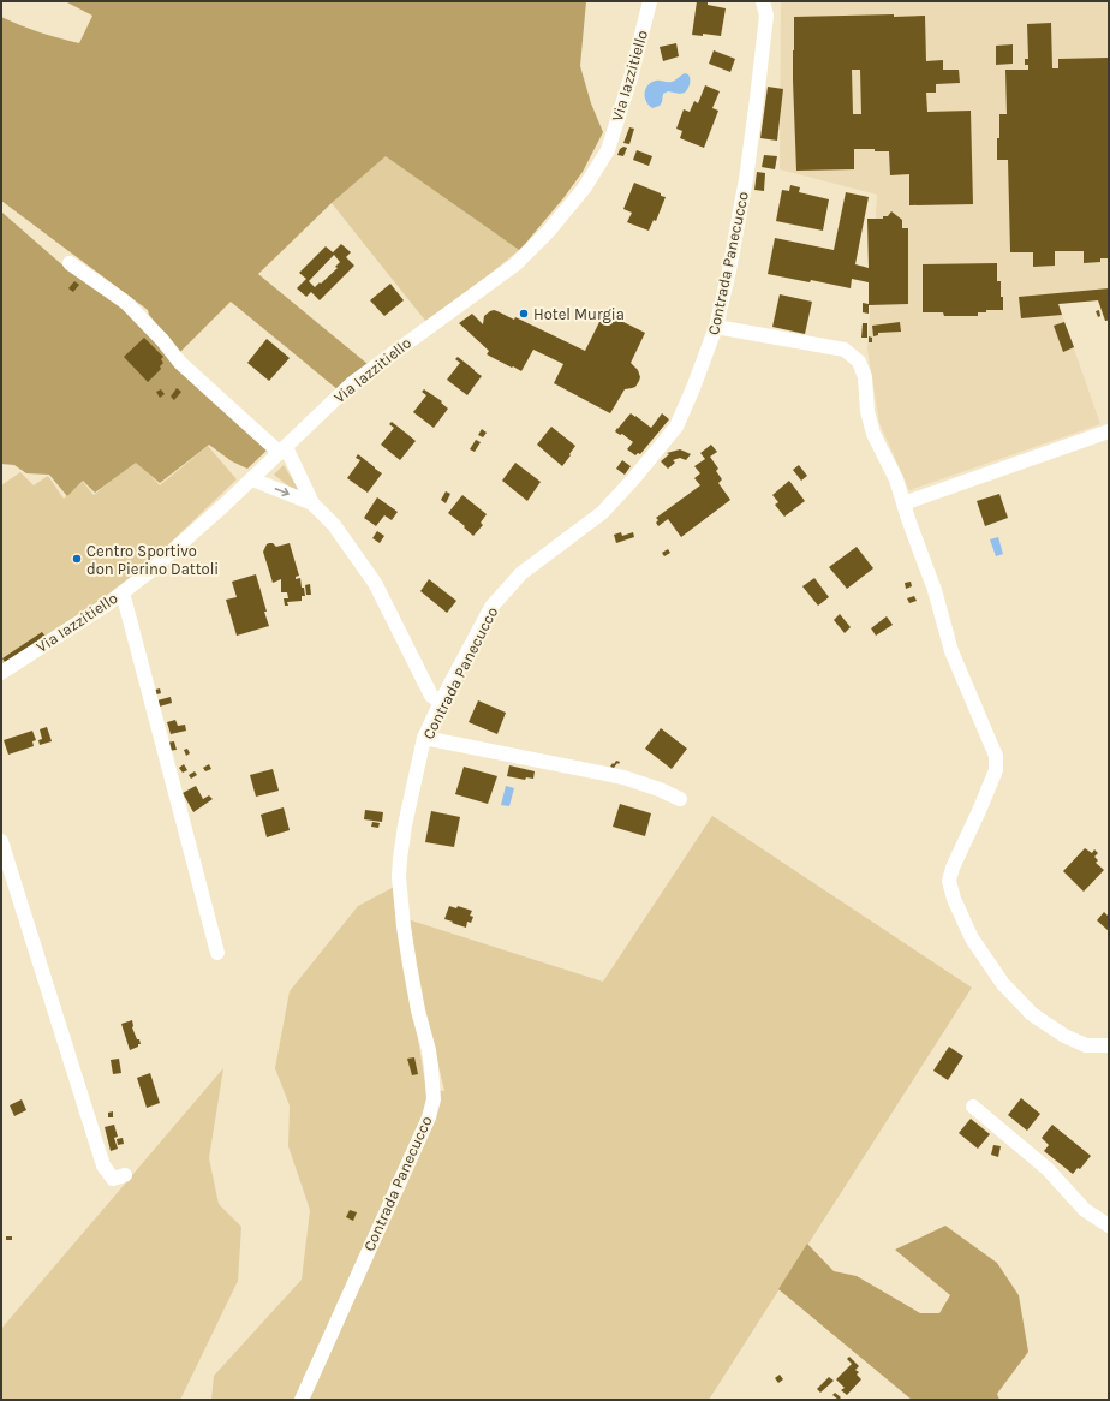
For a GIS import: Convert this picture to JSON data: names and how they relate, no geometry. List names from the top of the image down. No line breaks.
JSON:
{"streets":{"street":["Via Iazzitiello","Contrada Panecucco"]},"places":["Hotel Murgia","Centro Sportivo don Pierino Dattoli"]}
